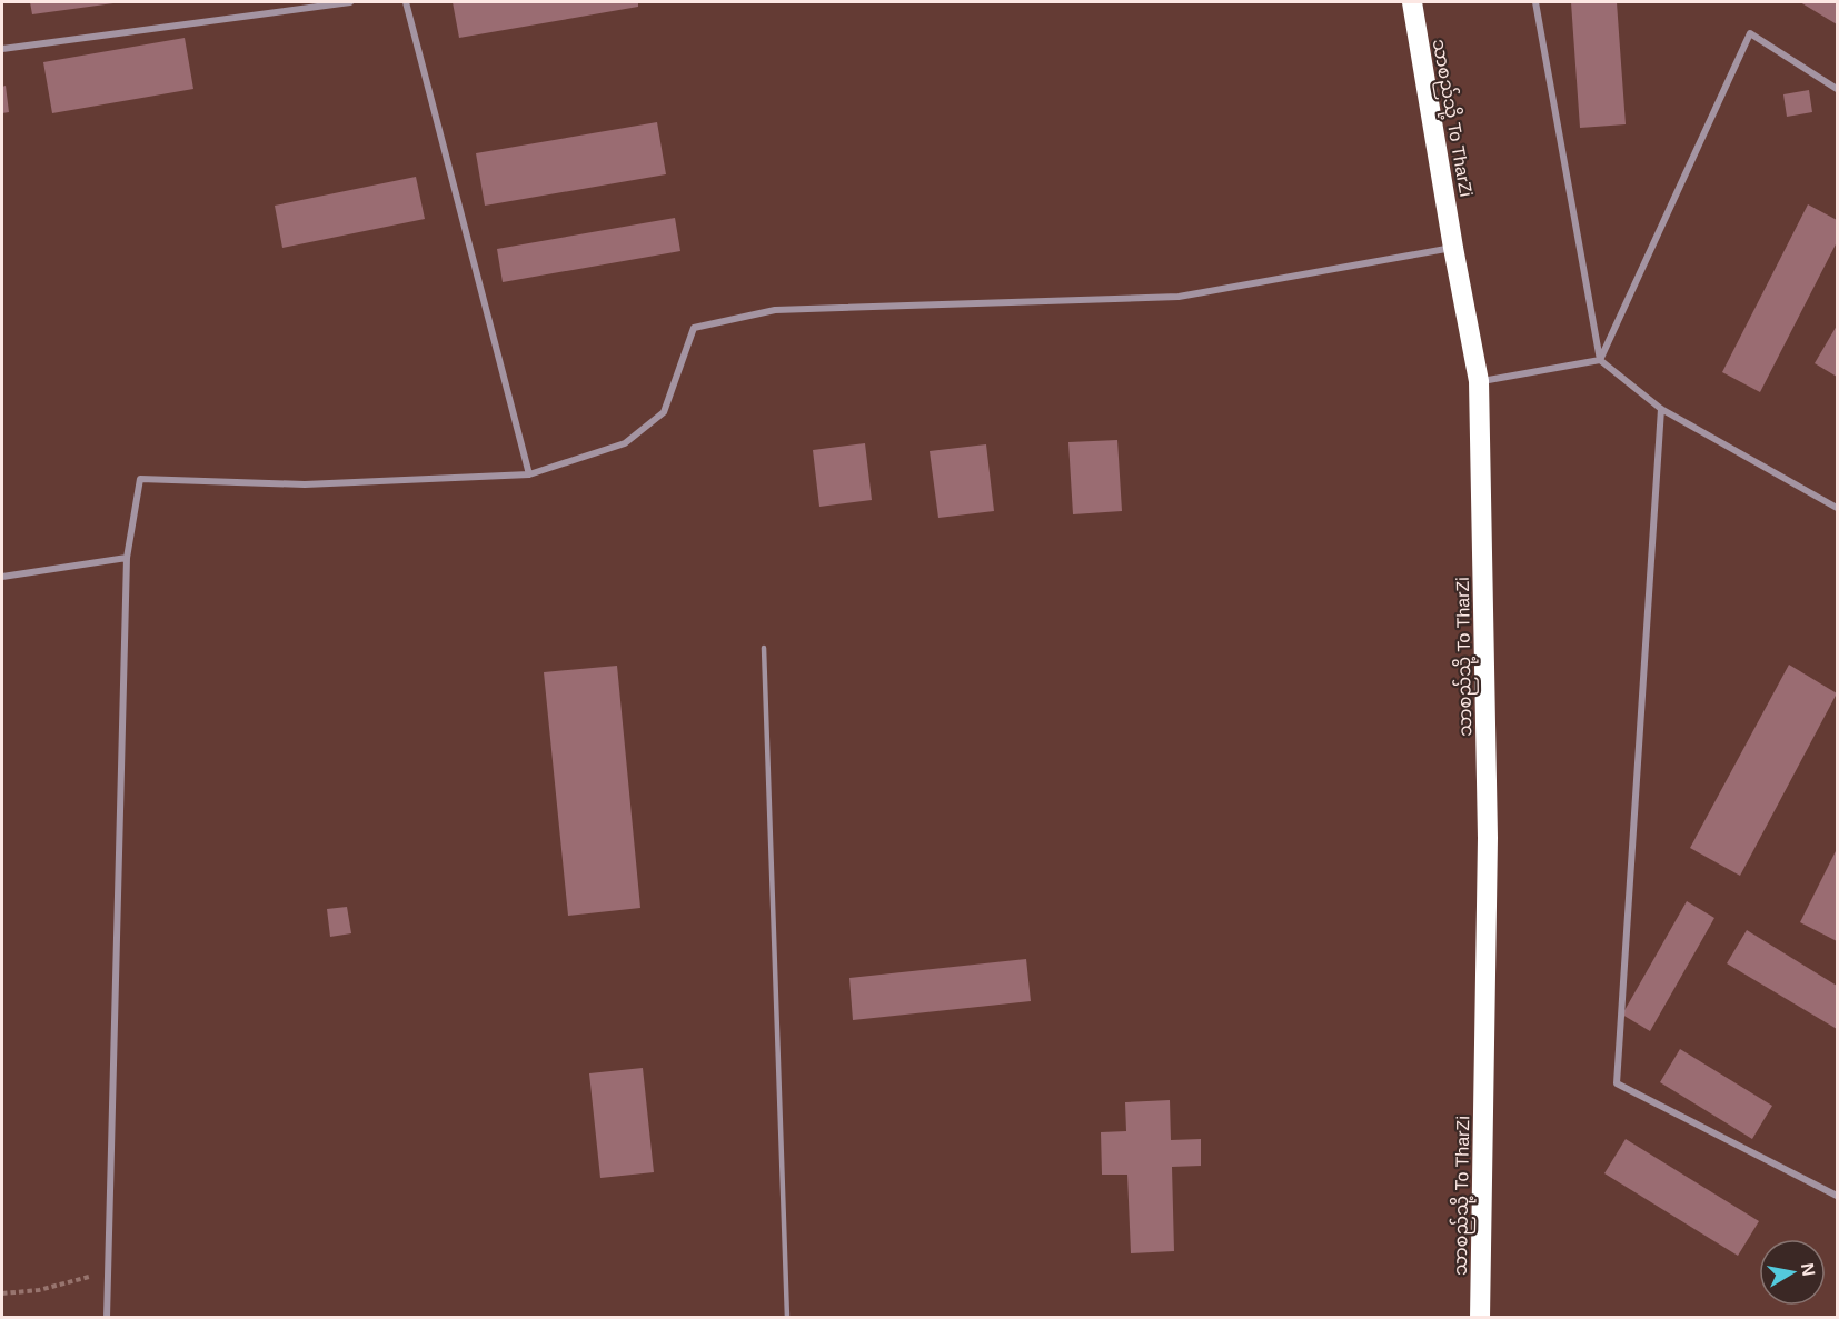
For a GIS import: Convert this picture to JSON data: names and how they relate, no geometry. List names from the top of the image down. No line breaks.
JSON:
{"streets":{"highway":["သာစည်သို့ To TharZi"]},"north":"right"}
